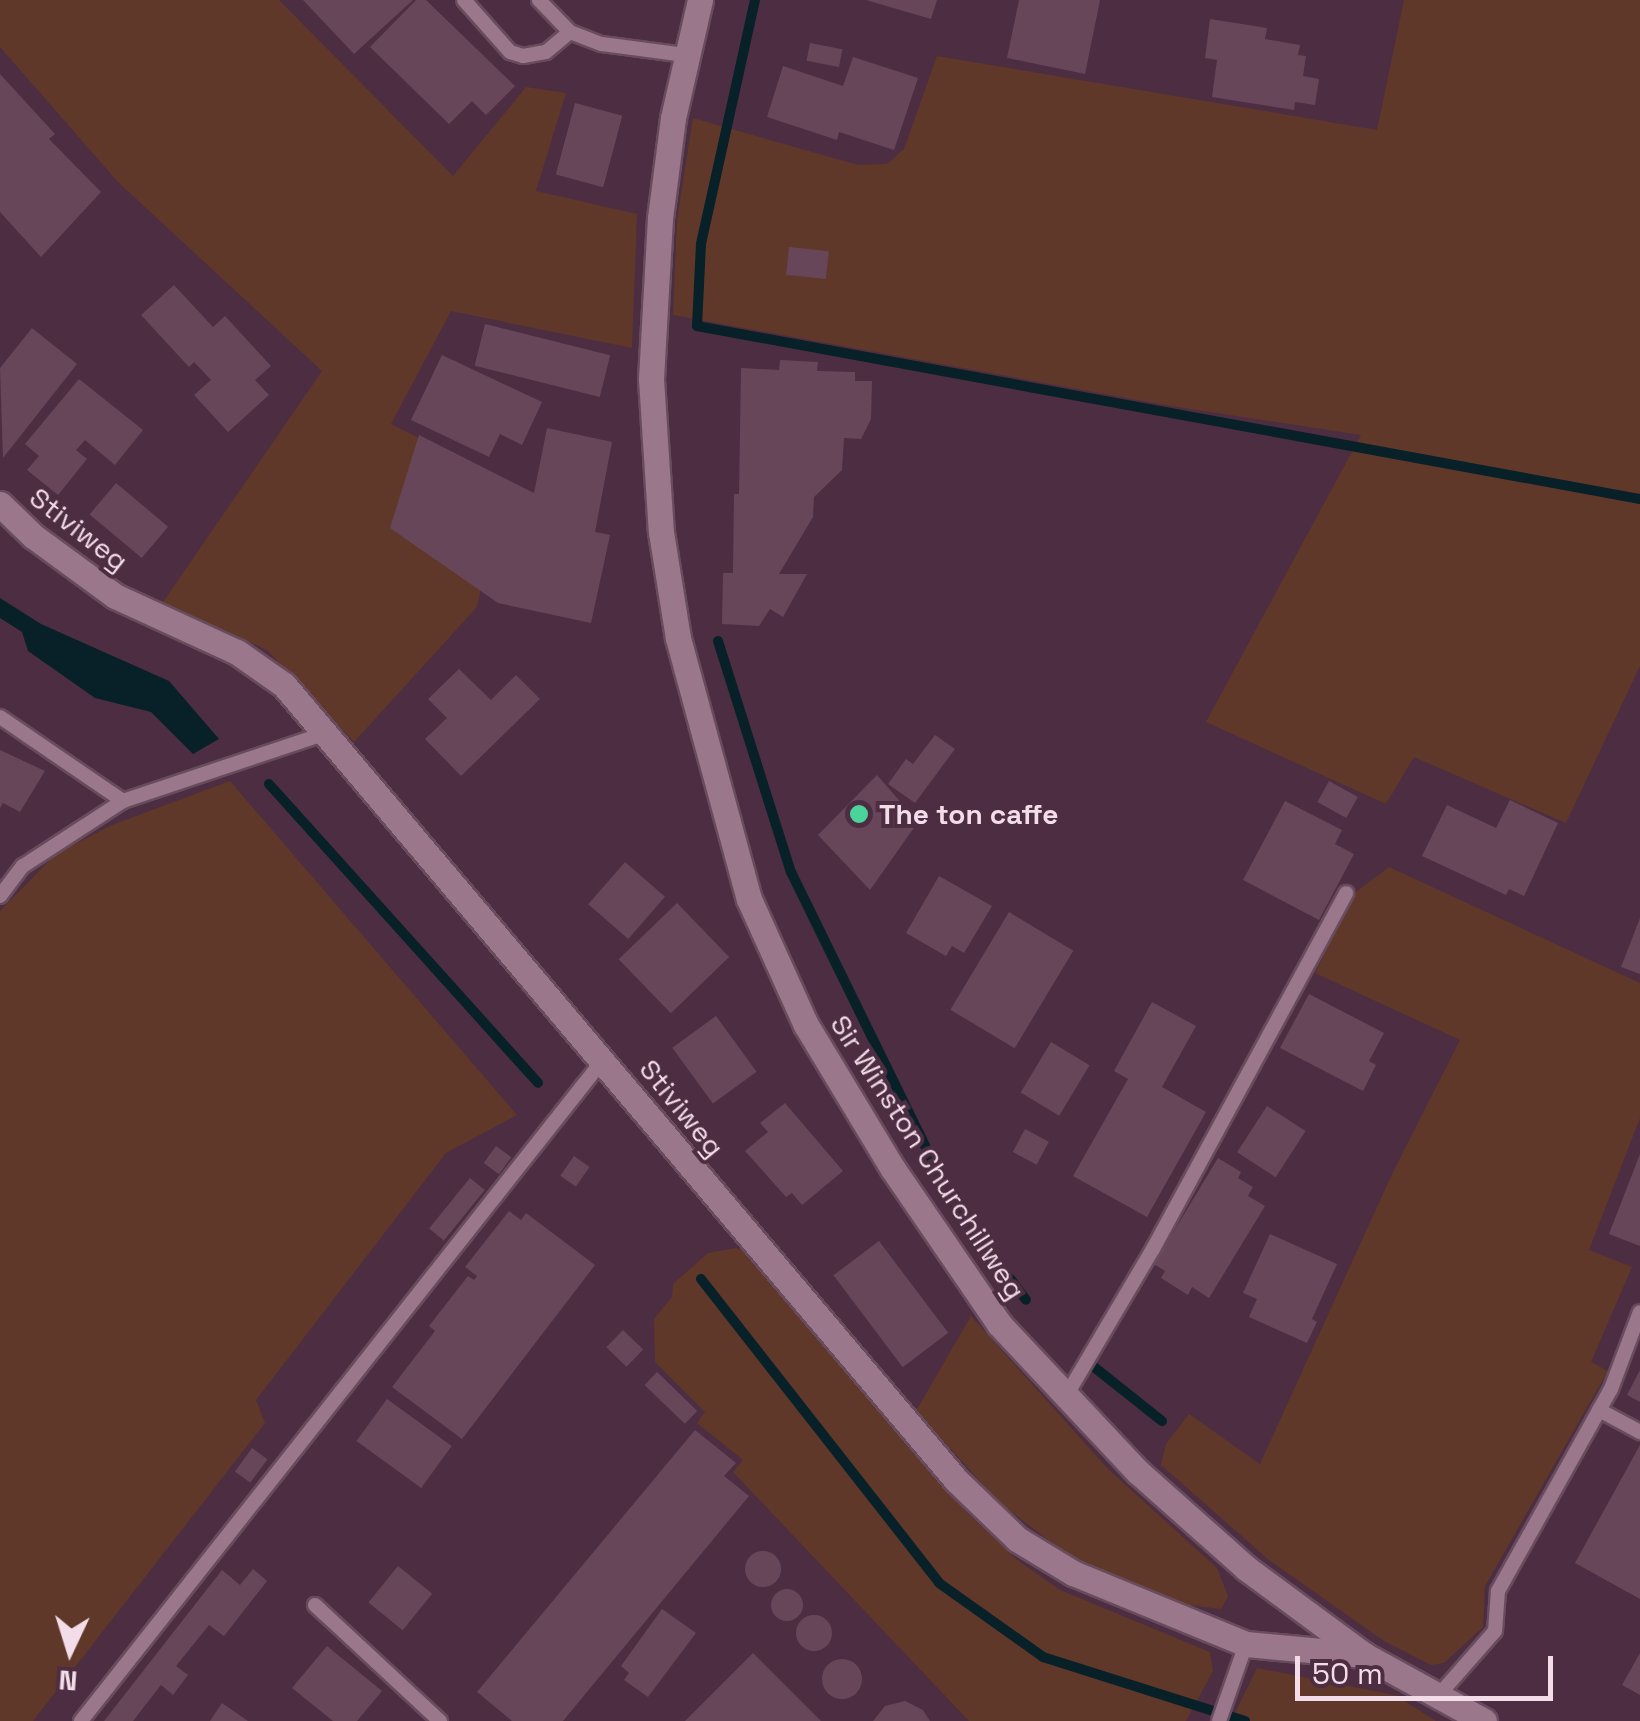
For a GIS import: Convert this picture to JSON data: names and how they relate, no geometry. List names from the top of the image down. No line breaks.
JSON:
{"streets":{"street":["Stiviweg","Sir Winston Churchillweg"]},"crossings":[["Stiviweg","Sir Winston Churchillweg"]],"places":["The ton caffe"],"scale_bar":"50 m","north":"bottom"}
